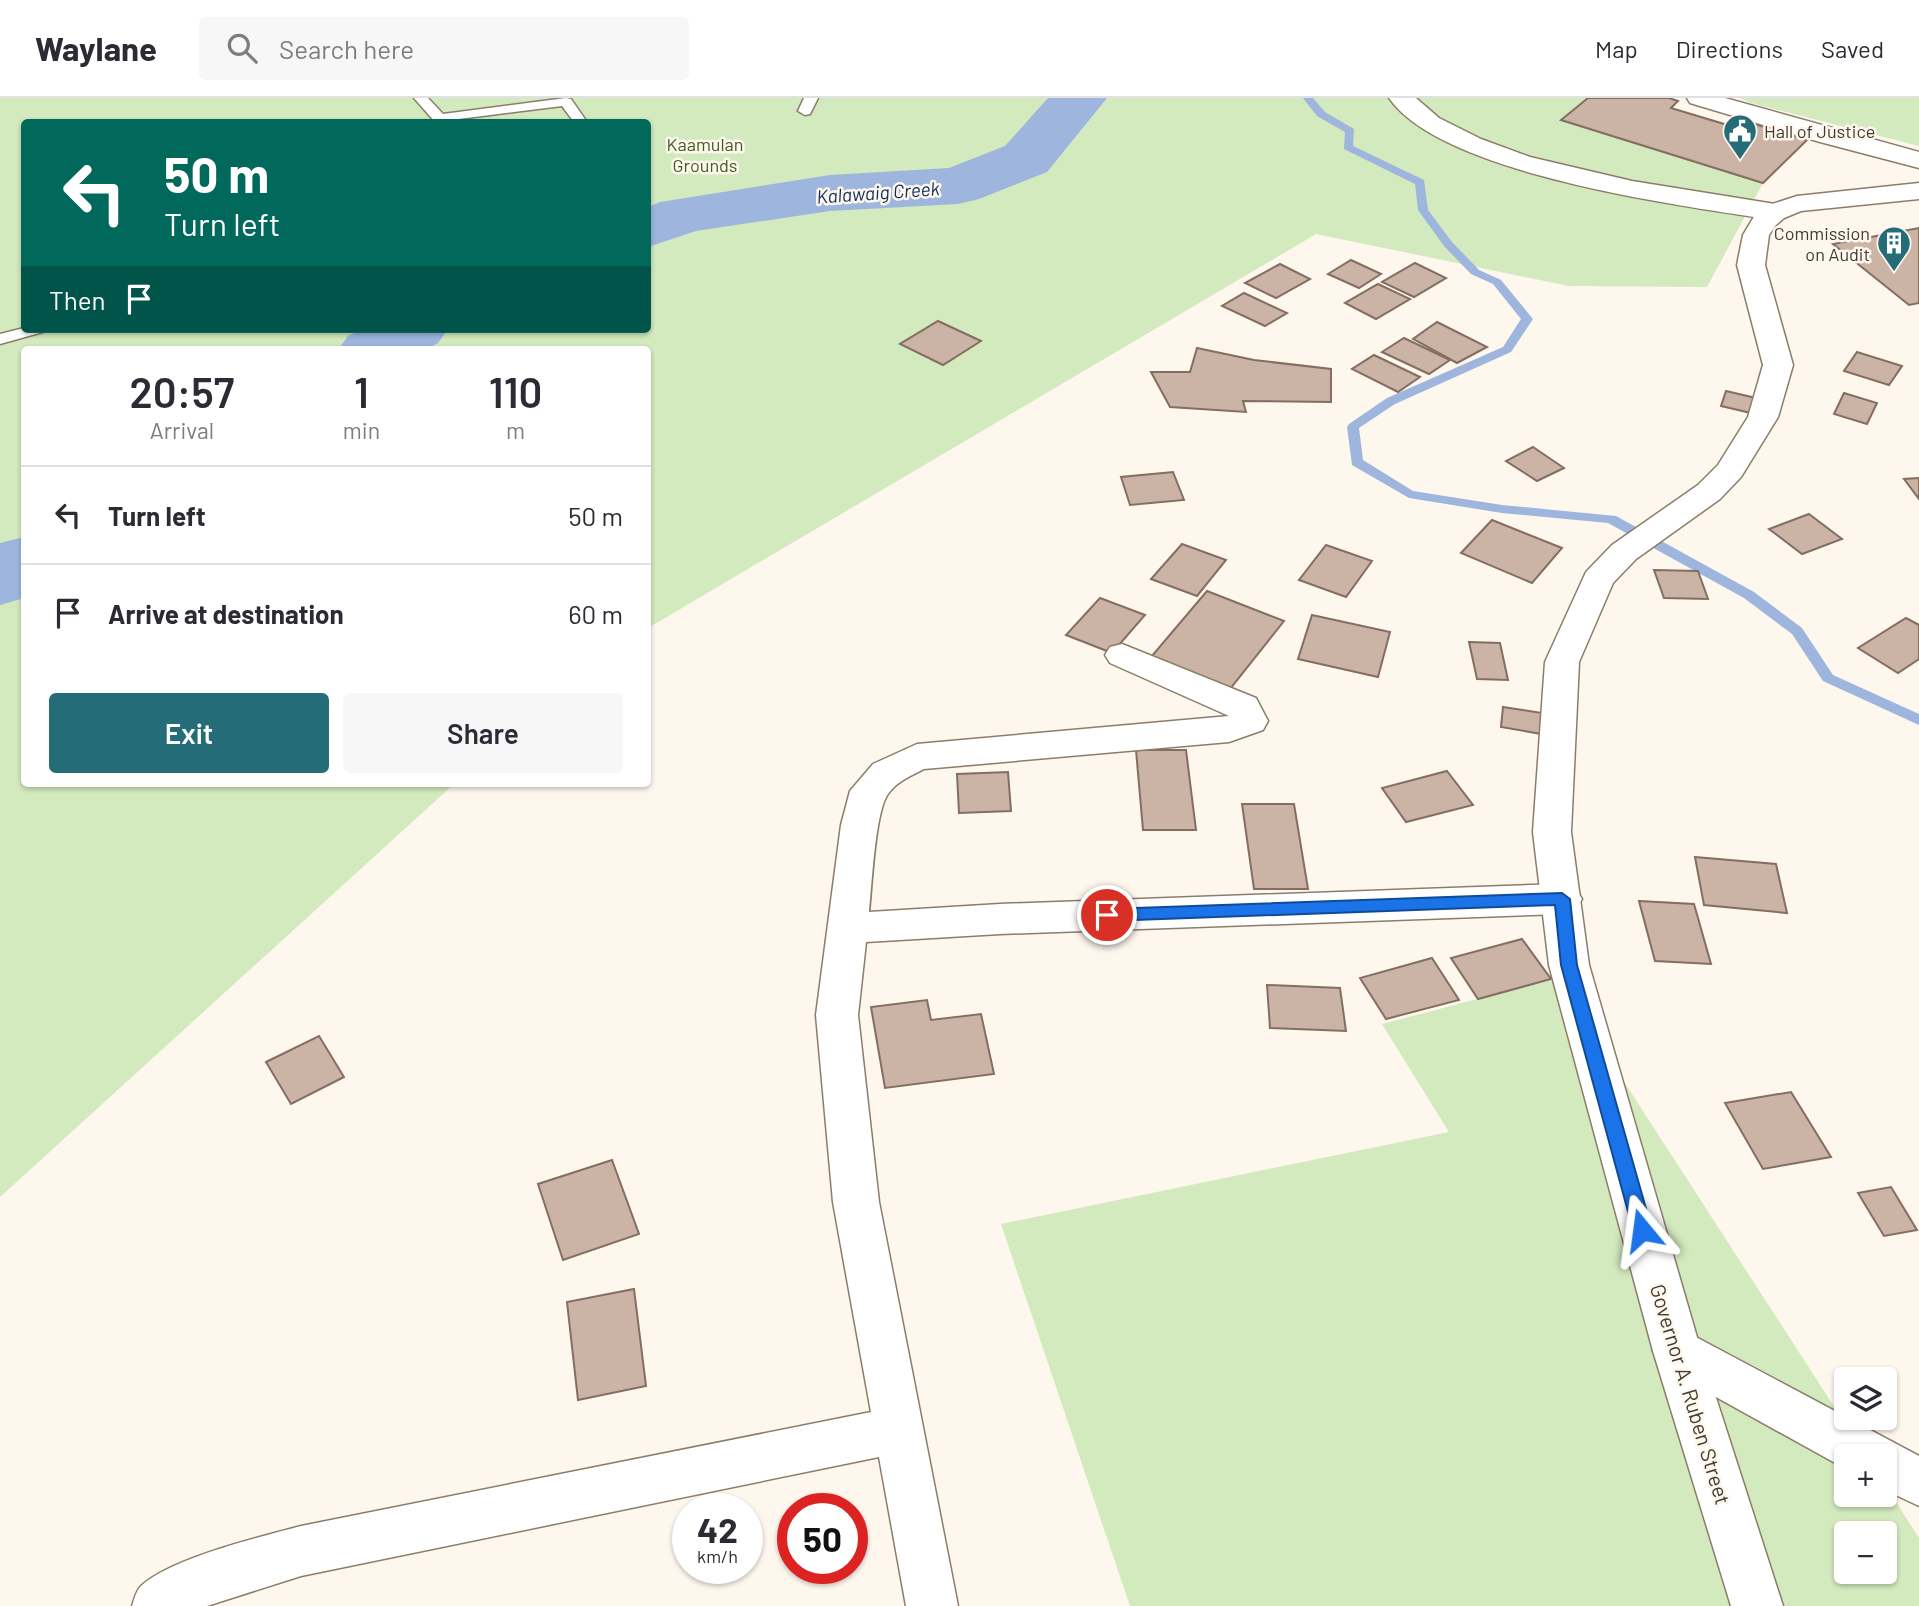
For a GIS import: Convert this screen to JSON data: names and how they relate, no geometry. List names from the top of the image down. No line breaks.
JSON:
{"streets":{"street":["Governor A. Ruben Street"]},"water":["Kalawaig Creek"],"parks":["Kaamulan Grounds"],"places":{"public building":["Hall of Justice"],"building":["Commission on Audit"]},"page":{"header":"Waylane","search":"Search here","nav":["Map","Directions","Saved"],"turn":["50 m","Turn left"],"then":"Then","eta":["20:57","Arrival","1","min","110","m"],"list":[{"name":"Turn left","value":"50 m"},{"name":"Arrive at destination","value":"60 m"}],"buttons":["Exit","Share"],"map_buttons":["+","−"],"speed":"42 km/h","limit":"50"}}
